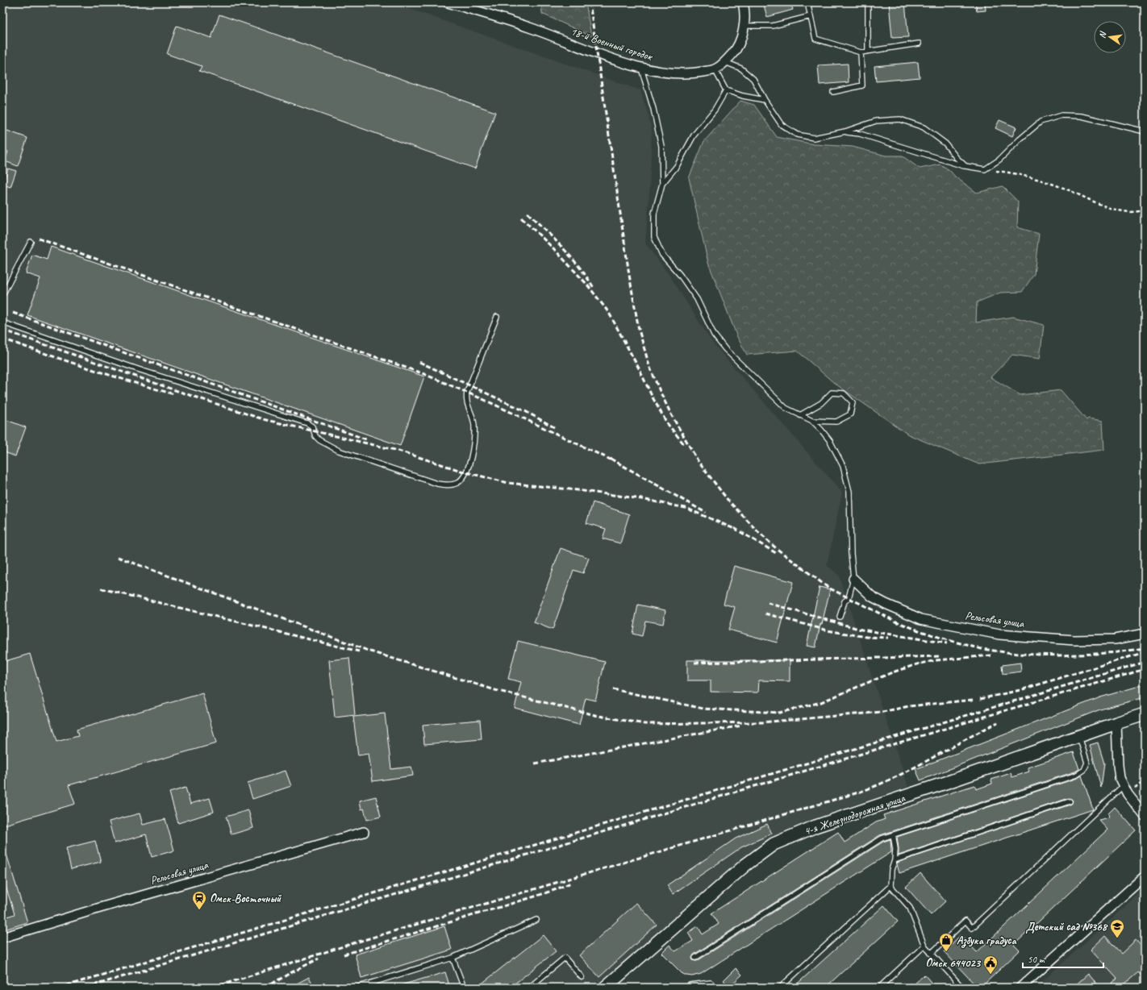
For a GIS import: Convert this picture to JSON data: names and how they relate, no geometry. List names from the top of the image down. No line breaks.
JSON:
{"streets":{"main road":["4-я Железнодорожная улица"],"street":["18-й Военный городок","Рельсовая улица"]},"places":{"station":["Омск-Восточный"],"school or university":["Детский сад №368"],"shop":["Азбука градуса"],"public building":["Омск 644023"]},"scale_bar":"50 m","north":"left"}
